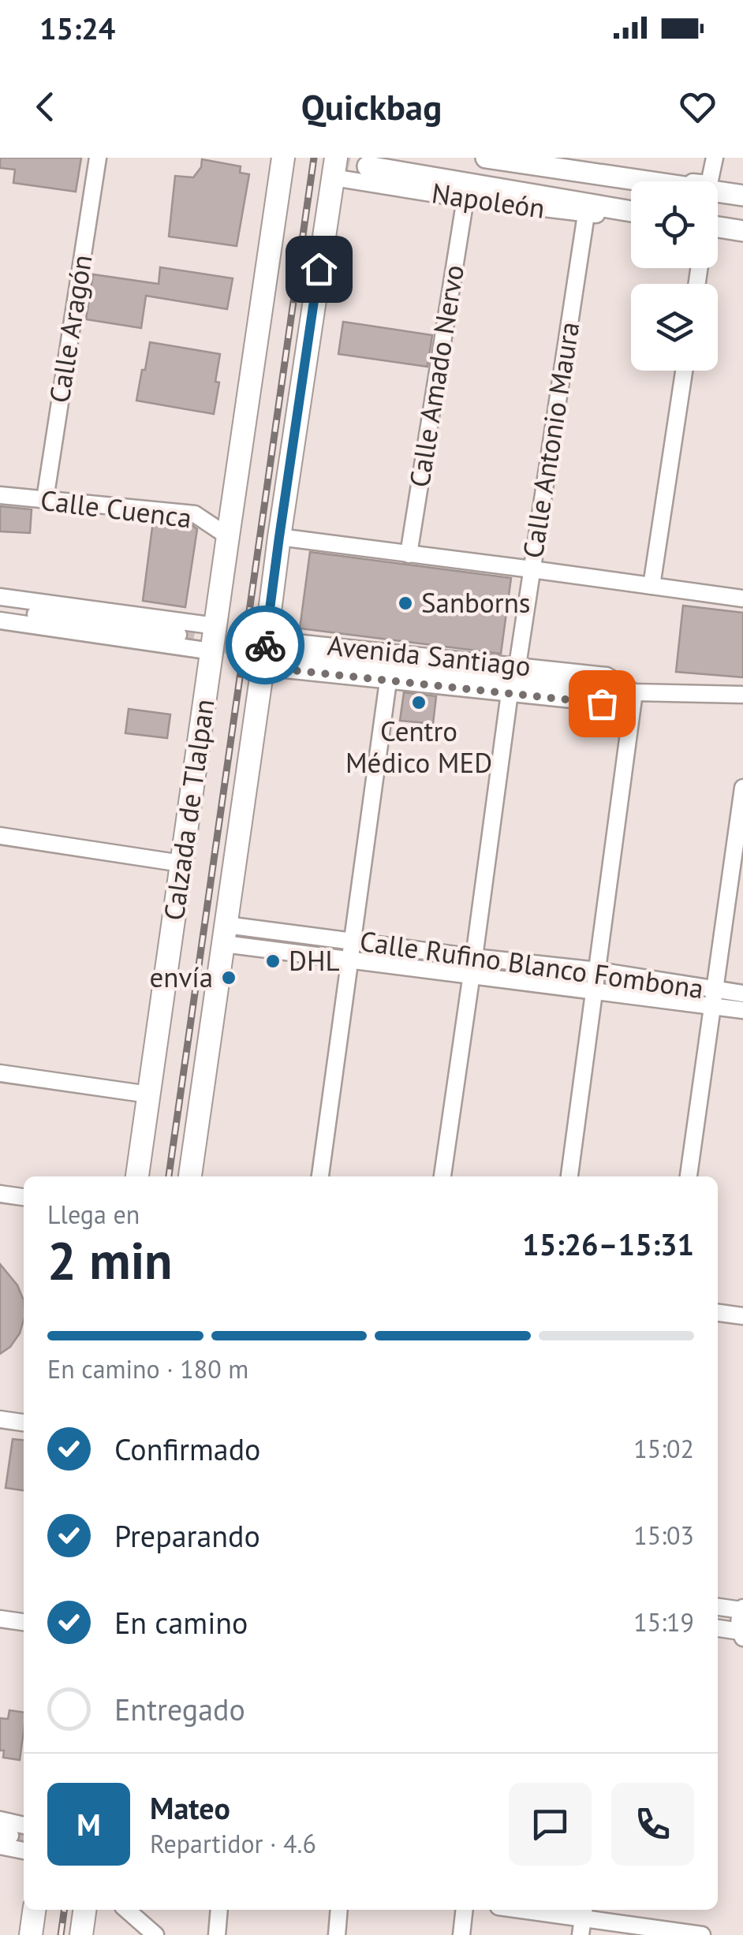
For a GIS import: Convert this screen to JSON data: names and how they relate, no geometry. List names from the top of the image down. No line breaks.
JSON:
{"streets":{"highway":["Calzada de Tlalpan"],"main road":["Napoleón"],"street":["Calle Aragón","Calle Amado Nervo","Calle Antonio Maura","Calle Cuenca","Avenida Santiago","Calle Rufino Blanco Fombona"]},"crossings":[["Napoleón","Calle Amado Nervo"],["Napoleón","Calle Antonio Maura"],["Napoleón","Calzada de Tlalpan"],["Calle Aragón","Calle Cuenca"],["Calle Antonio Maura","Avenida Santiago"],["Calle Cuenca","Calzada de Tlalpan"],["Avenida Santiago","Calzada de Tlalpan"],["Calzada de Tlalpan","Calle Rufino Blanco Fombona"]],"places":["Sanborns","Centro Médico MED","DHL","envía"],"page":{"status":"15:24","header":"Quickbag","heading":["2 min","Llega en","15:26–15:31"],"panel":["Mateo","Repartidor · 4.6"],"bar":"En camino · 180 m","list":[["Confirmado","15:02"],["Preparando","15:03"],["En camino","15:19"],"Entregado"],"round":"M"}}
